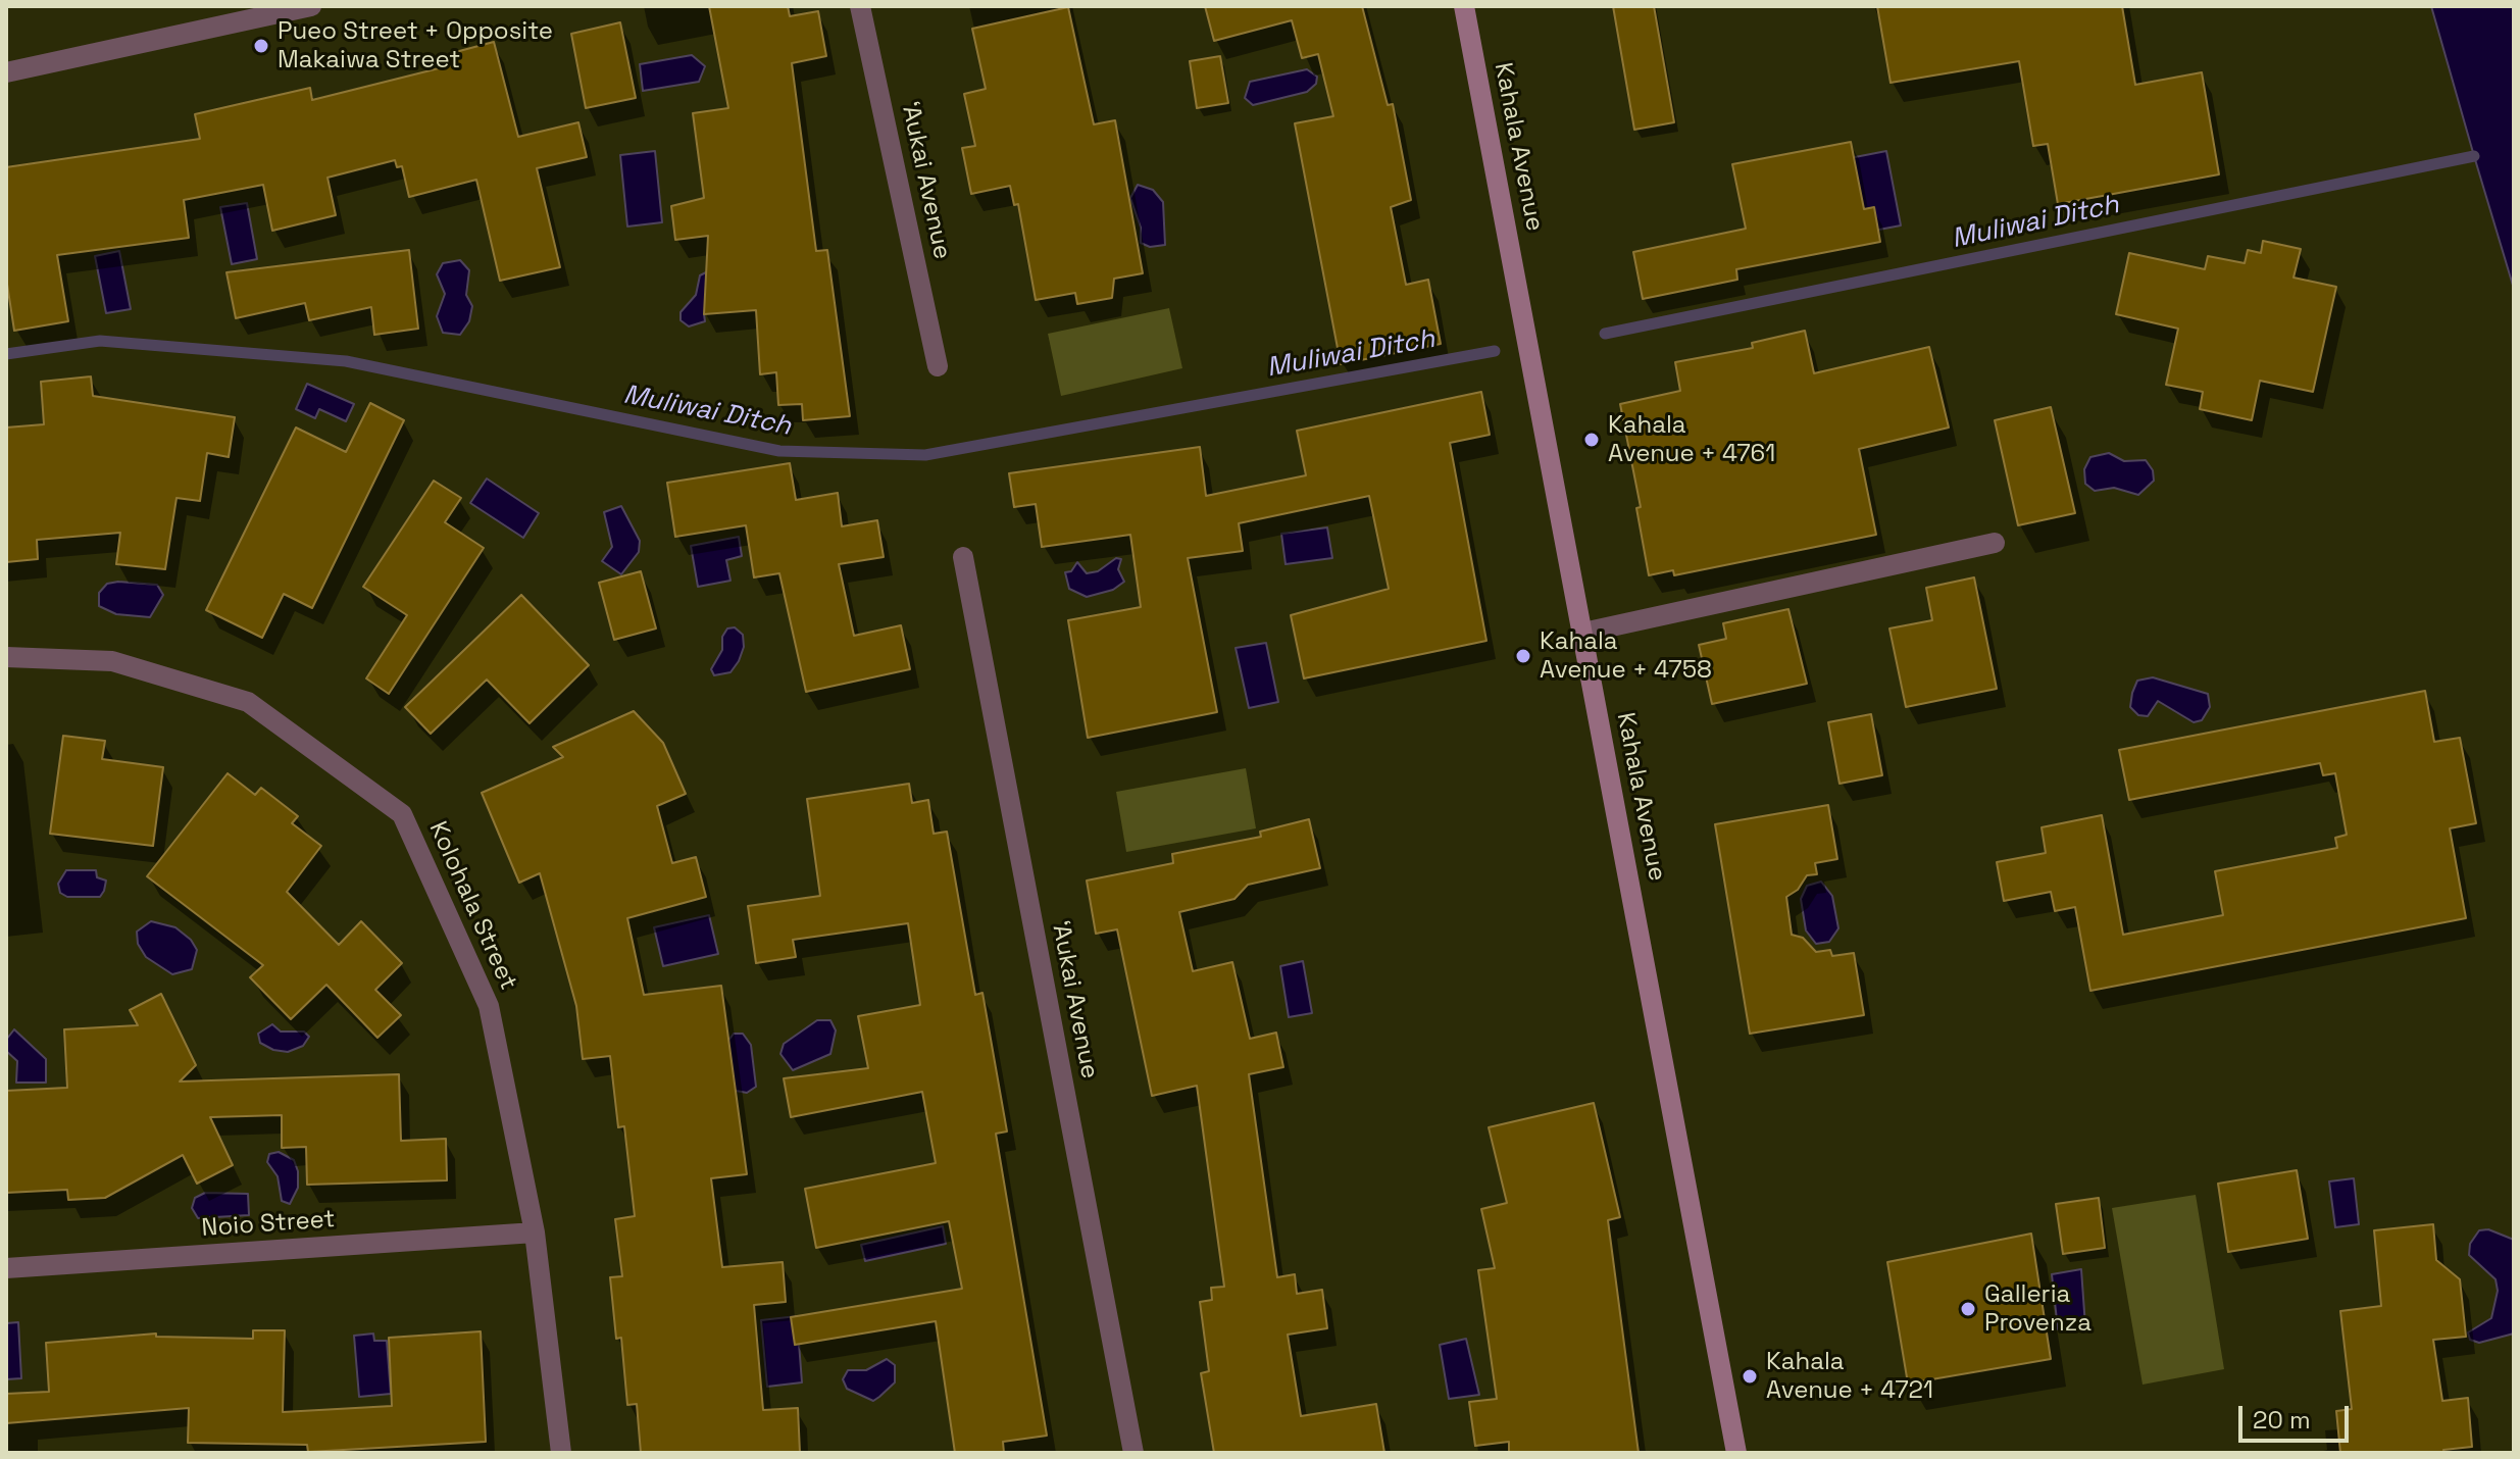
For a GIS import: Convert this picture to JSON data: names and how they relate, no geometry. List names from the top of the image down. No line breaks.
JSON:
{"streets":{"street":["Kahala Avenue","ʻAukai Avenue","Kolohala Street","Noio Street"]},"crossings":[["Kolohala Street","Noio Street"]],"water":["Muliwai Ditch"],"places":["Pueo Street + Opposite Makaiwa Street","Kahala Avenue + 4761","Kahala Avenue + 4758","Galleria Provenza","Kahala Avenue + 4721"],"scale_bar":"20 m"}
